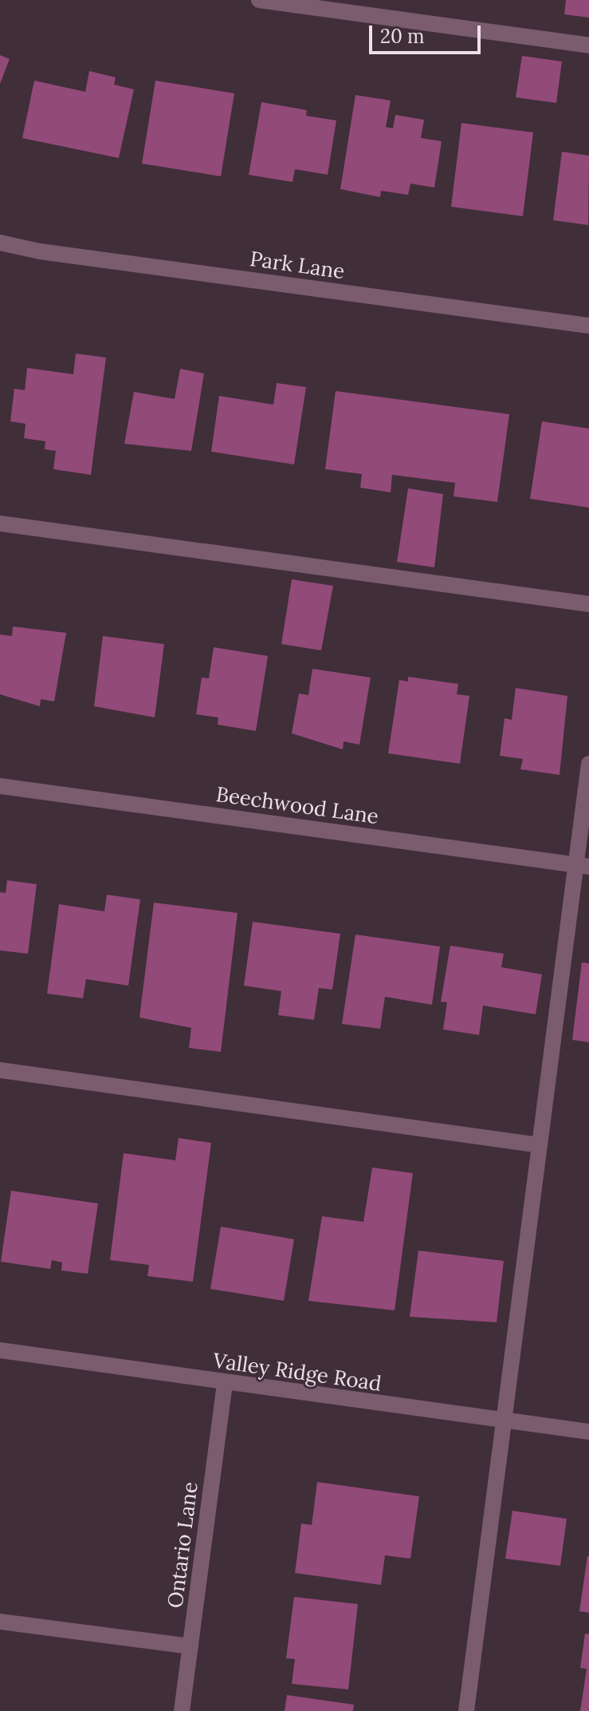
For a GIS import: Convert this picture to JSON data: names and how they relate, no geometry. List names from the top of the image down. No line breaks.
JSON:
{"streets":{"street":["Park Lane","Beechwood Lane","Valley Ridge Road","Ontario Lane"]},"crossings":[["Valley Ridge Road","Ontario Lane"]],"scale_bar":"20 m"}
